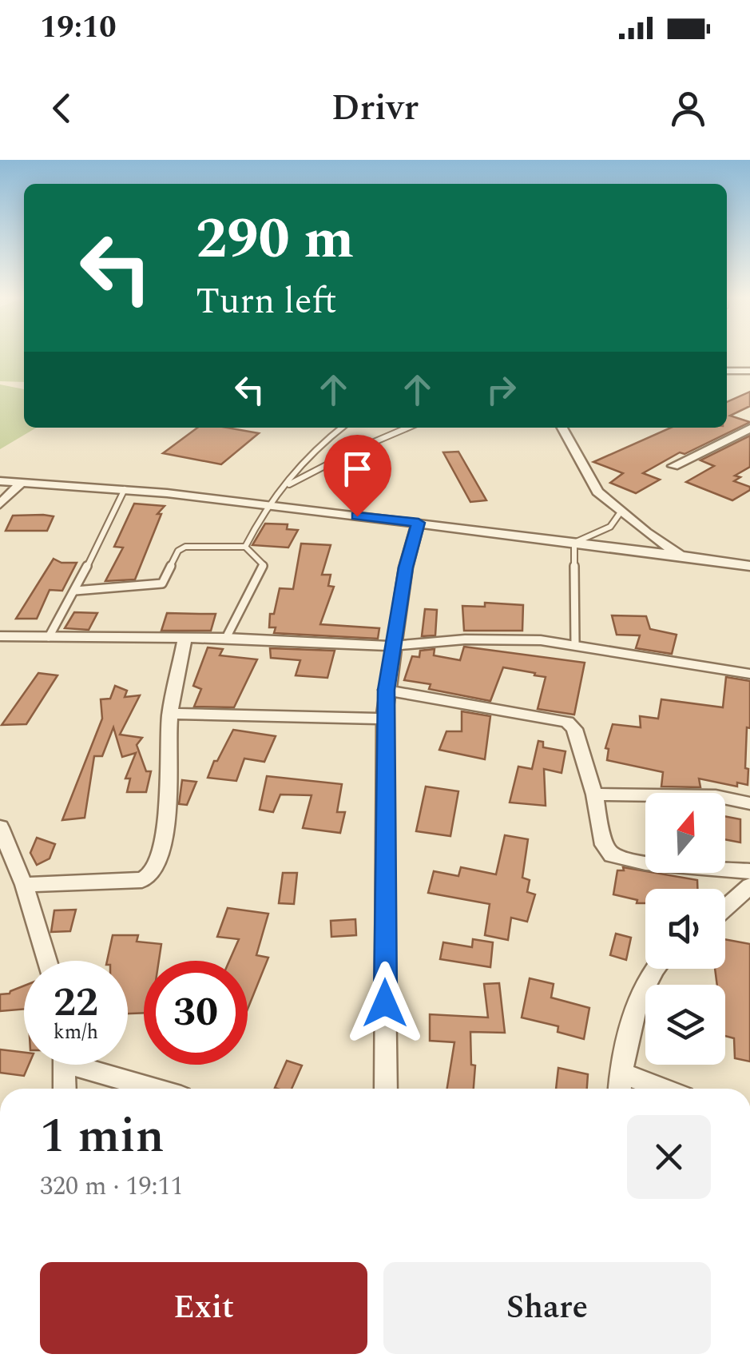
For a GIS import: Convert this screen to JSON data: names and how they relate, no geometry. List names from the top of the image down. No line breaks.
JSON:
{"north":"top","page":{"status":"19:10","header":"Drivr","turn":["290 m","Turn left"],"speed":"22 km/h","limit":"30","heading":["1 min","320 m · 19:11"],"buttons":["Exit","Share"]}}
